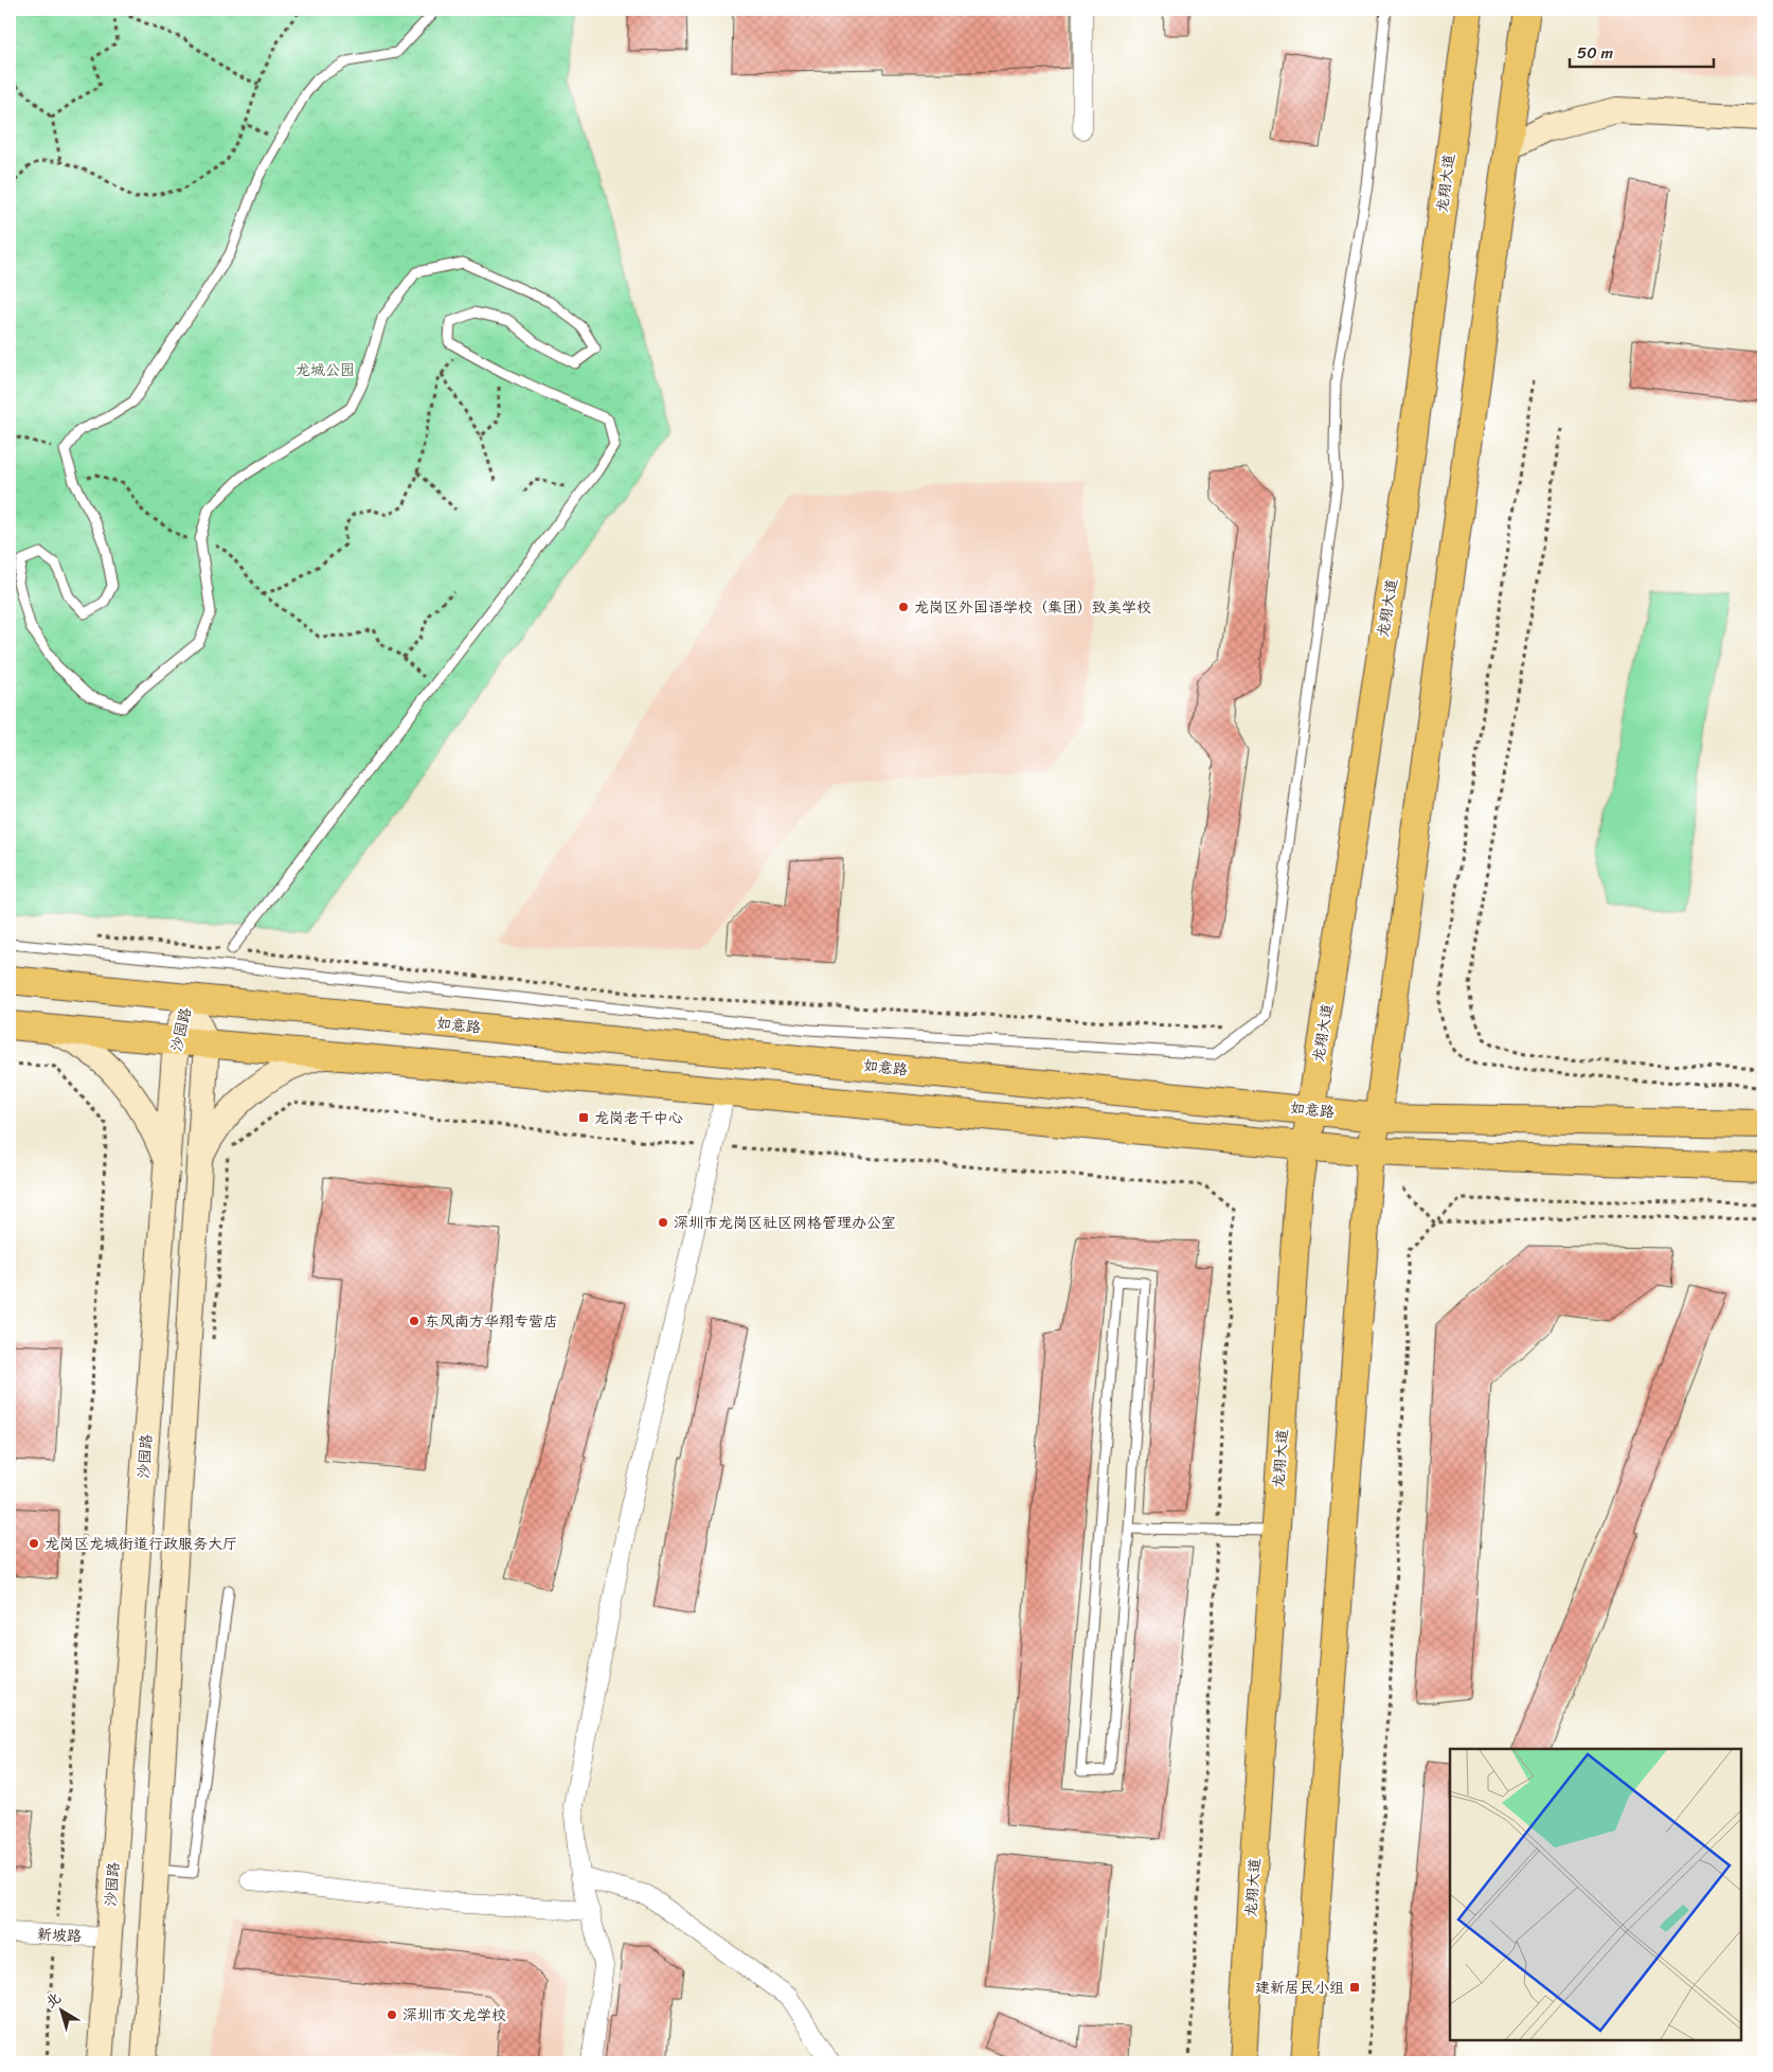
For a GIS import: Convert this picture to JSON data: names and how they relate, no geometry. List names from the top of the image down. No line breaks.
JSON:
{"streets":{"main road":["龙翔大道","如意路"],"street":["沙园路","新坡路"]},"crossings":[["龙翔大道","如意路"],["如意路","沙园路"],["沙园路","新坡路"]],"parks":["龙城公园"],"places":{"other":["龙岗区外国语学校（集团）致美学校","深圳市龙岗区社区网格管理办公室","东风南方华翔专营店","龙岗区龙城街道行政服务大厅","深圳市文龙学校"],"transit":["龙岗老干中心","建新居民小组"]},"scale_bar":"50 m","north":"top left"}
